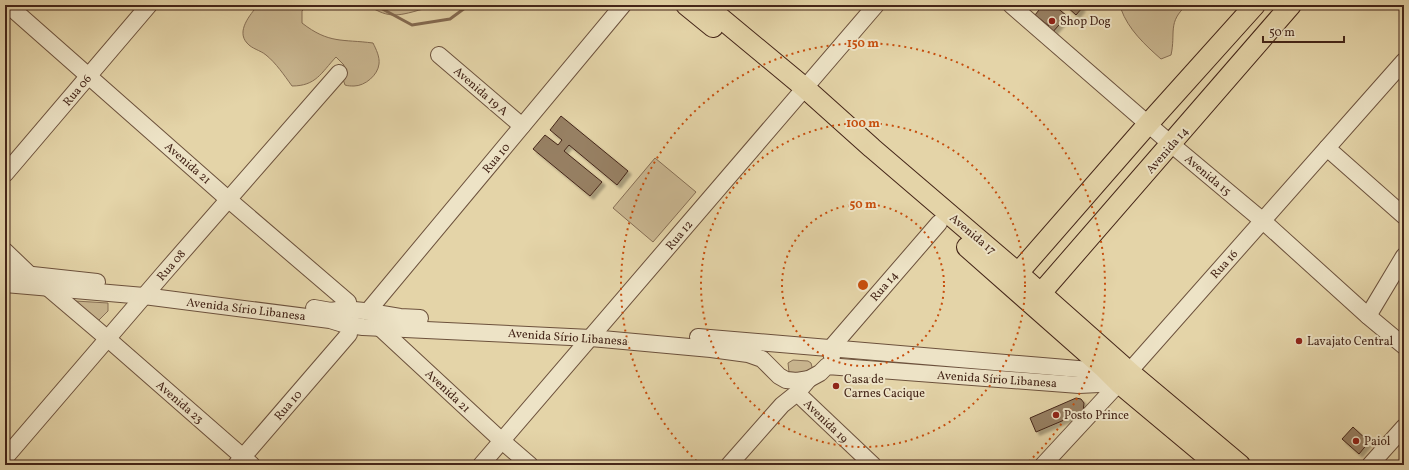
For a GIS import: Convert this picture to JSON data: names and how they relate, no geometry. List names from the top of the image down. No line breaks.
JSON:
{"streets":{"main road":["Avenida 14","Avenida 17"],"street":["Rua 06","Avenida 19 A","Rua 10","Avenida 21","Avenida 15","Rua 12","Rua 16","Rua 08","Rua 14","Avenida Sírio Libanesa","Avenida 23","Avenida 19"]},"crossings":[["Rua 06","Avenida 21"],["Avenida 19 A","Rua 10"],["Avenida 14","Avenida 15"],["Avenida 14","Avenida 17"],["Rua 10","Avenida 21"],["Rua 10","Avenida Sírio Libanesa"],["Rua 10","Avenida 23"],["Avenida 21","Rua 12"],["Avenida 21","Rua 08"],["Avenida 21","Avenida Sírio Libanesa"],["Avenida 15","Rua 16"],["Avenida 17","Rua 12"],["Avenida 17","Rua 16"],["Avenida 17","Rua 14"],["Avenida 17","Avenida Sírio Libanesa"],["Rua 12","Avenida Sírio Libanesa"],["Rua 16","Avenida Sírio Libanesa"],["Rua 08","Avenida Sírio Libanesa"],["Rua 08","Avenida 23"],["Rua 14","Avenida Sírio Libanesa"],["Avenida Sírio Libanesa","Avenida 23"]],"places":["Shop Dog","Lavajato Central","Casa de Carnes Cacique","Posto Prince","Paiol"],"scale_bar":"50 m","rings":["150 m","100 m","50 m"]}
